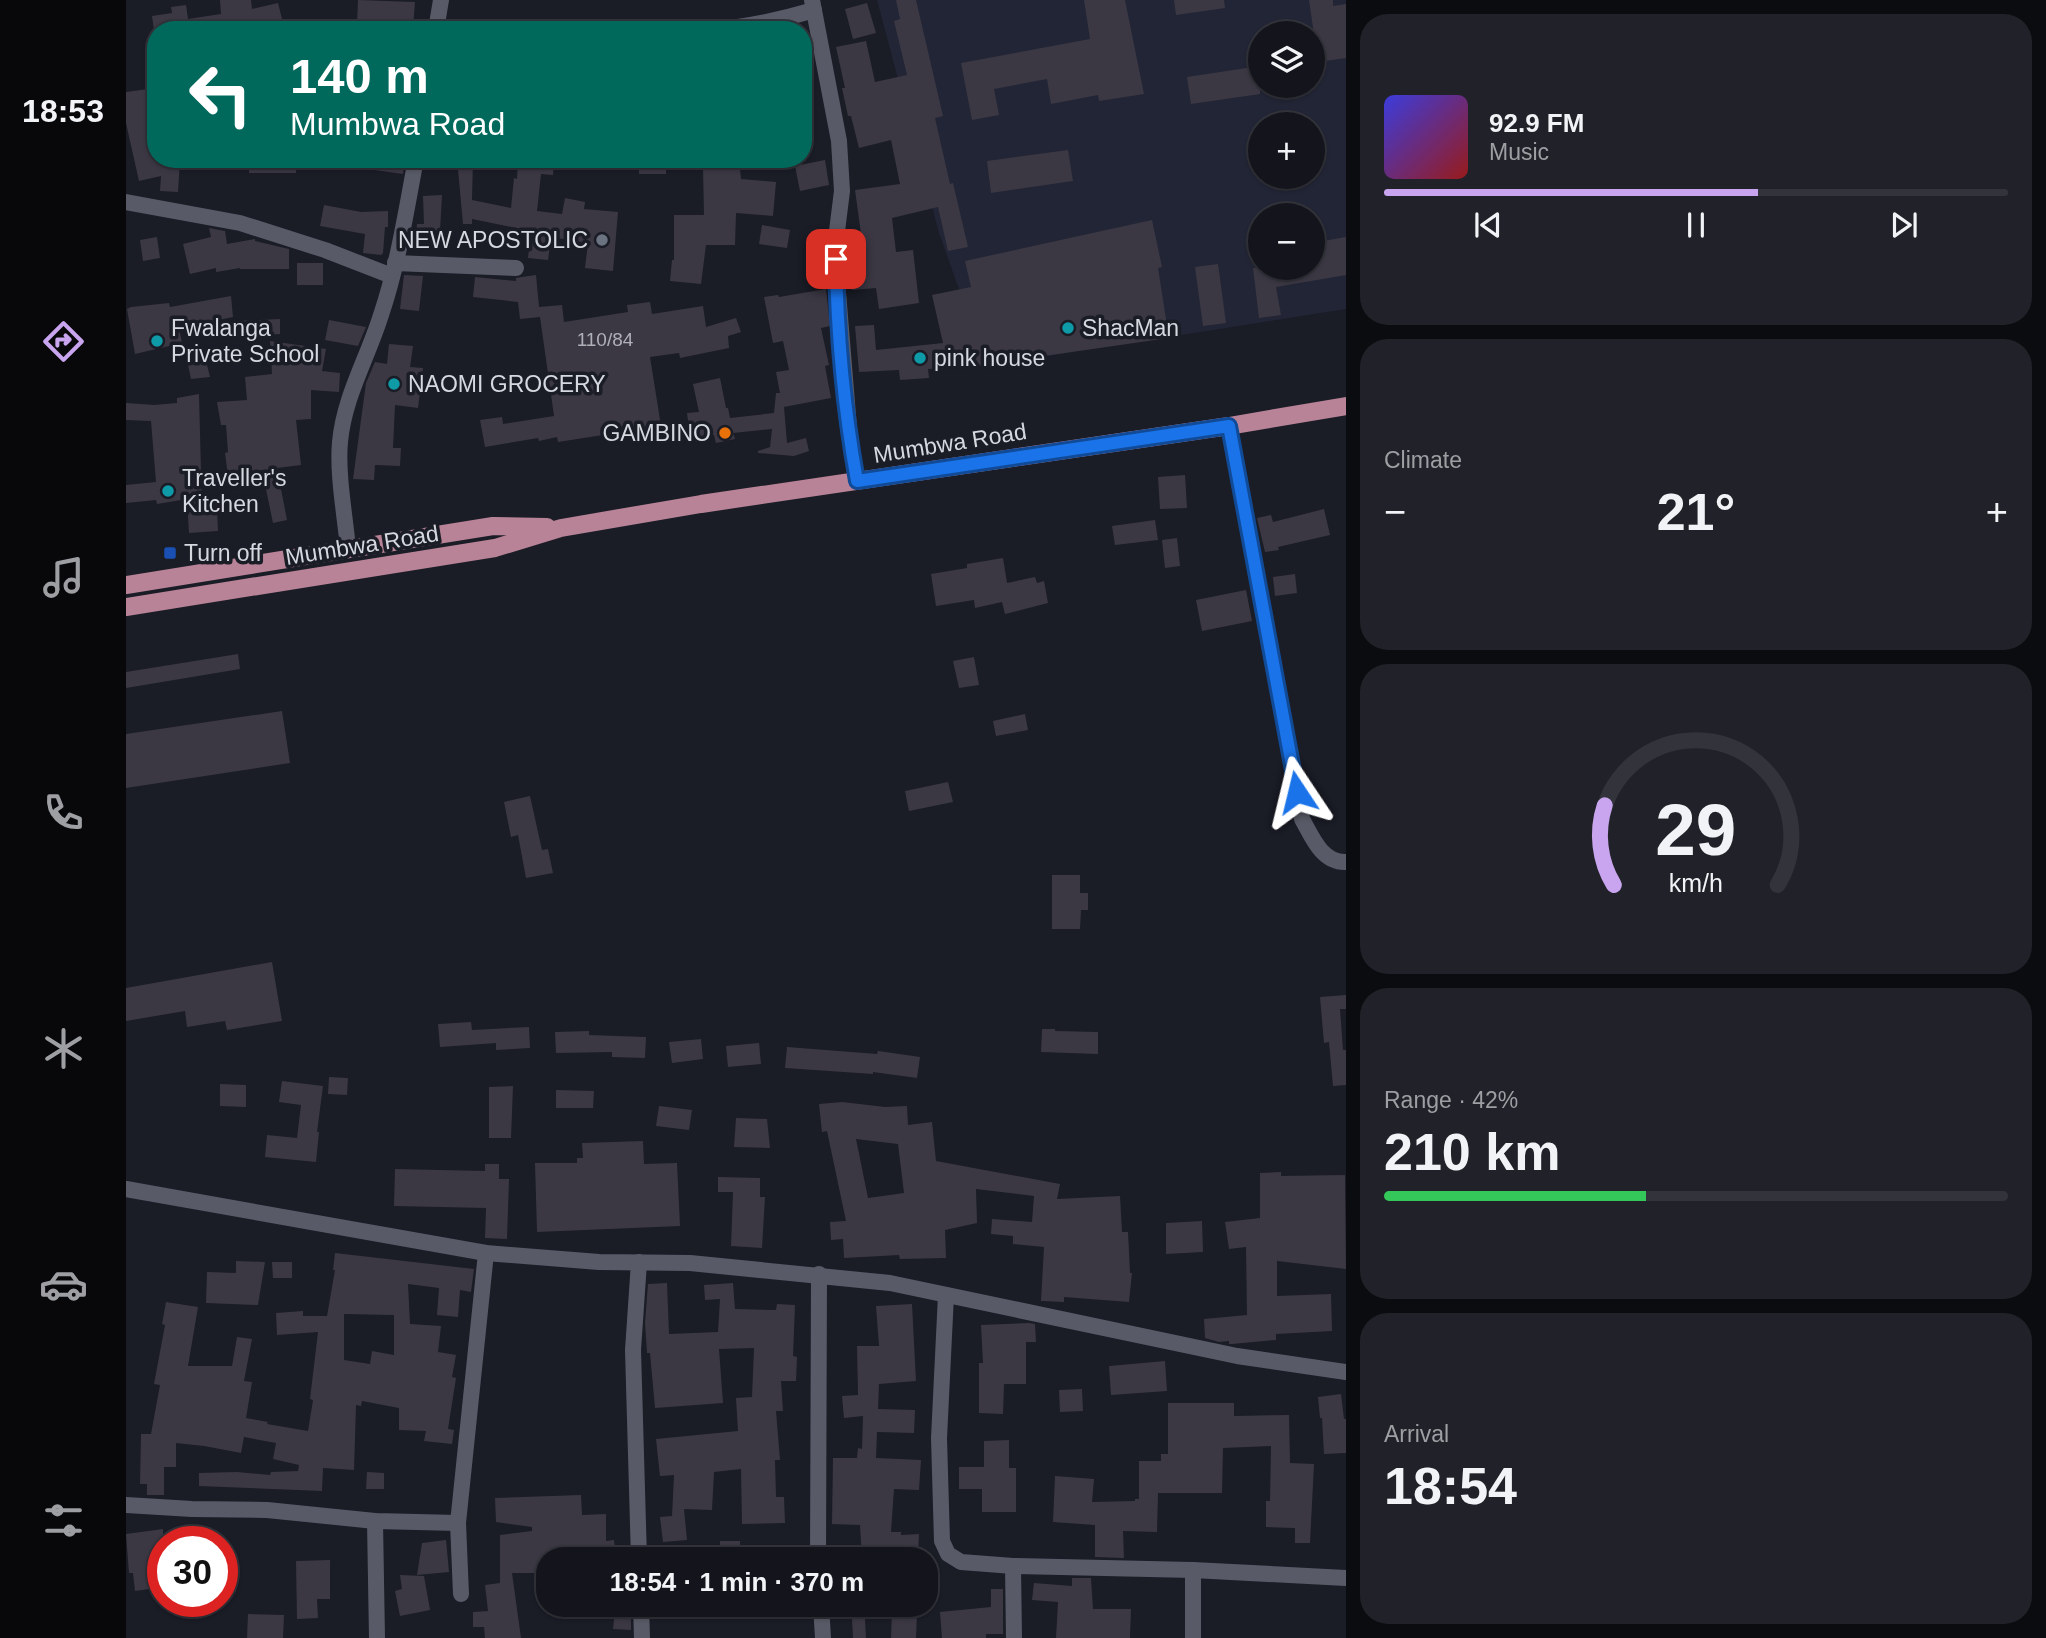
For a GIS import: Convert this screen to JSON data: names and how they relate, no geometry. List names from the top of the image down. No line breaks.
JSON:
{"streets":{"main road":["Mumbwa Road"]},"places":{"other":["NEW APOSTOLIC","ShacMan","Fwalanga Private School","pink house","NAOMI GROCERY","GAMBINO","Traveller's Kitchen"],"transit":["Turn off"]},"house_numbers":["110/84"],"page":{"tabs":"18:53","map_buttons":["+","−"],"turn":["140 m","Mumbwa Road"],"song":["92.9 FM","Music"],"tile":["Climate",["Range · 42%","210 km"],["Arrival","18:54"]],"heat":["−","21°","+"],"limit":"30","trip":"18:54 · 1 min · 370 m","gauge":["29","km/h"]}}
